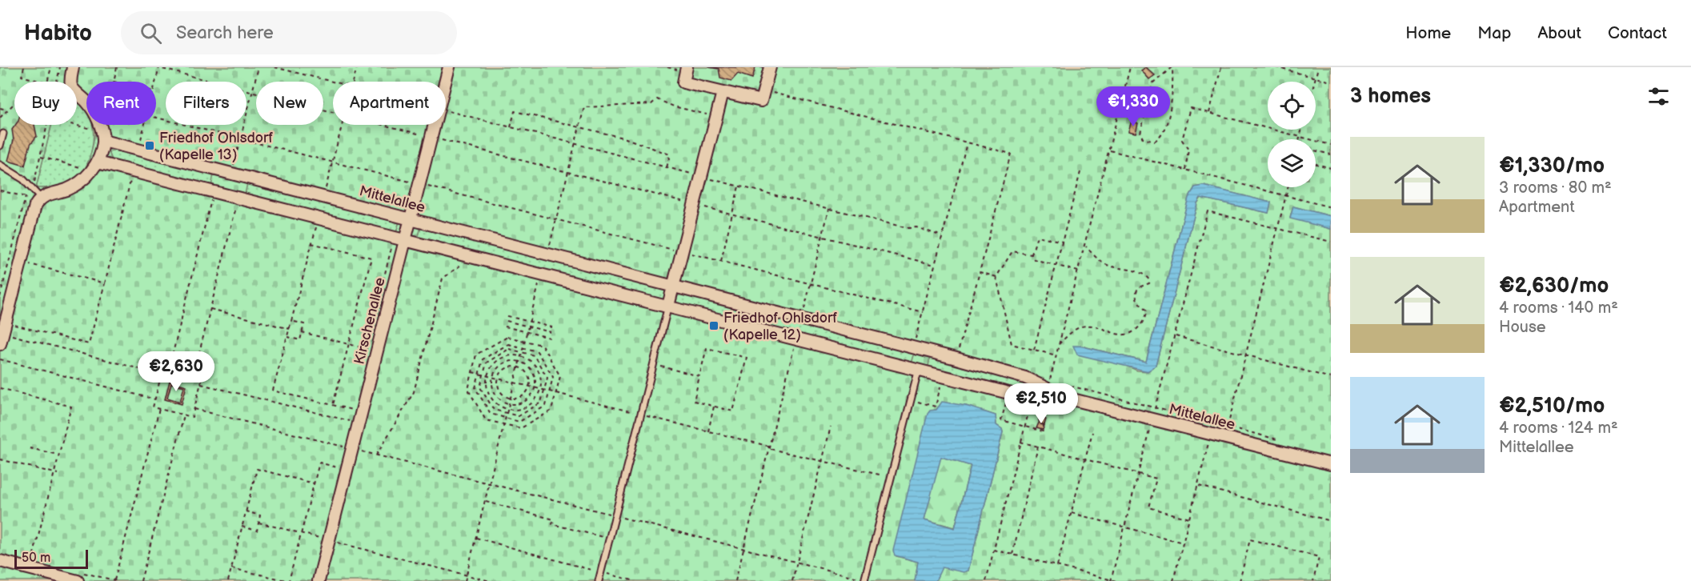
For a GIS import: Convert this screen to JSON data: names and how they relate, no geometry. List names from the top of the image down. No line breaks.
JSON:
{"streets":{"street":["Mittelallee","Kirschenallee"]},"crossings":[["Mittelallee","Kirschenallee"]],"places":{"transit":["Friedhof Ohlsdorf (Kapelle 13)","Friedhof Ohlsdorf (Kapelle 12)"]},"scale_bar":"50 m","page":{"header":"Habito","search":"Search here","nav":["Home","Map","About","Contact"],"heading":"3 homes","chip":["Buy","Rent","Filters","New","Apartment"],"price":["€1,330","€2,630","€2,510"],"list":[{"name":"€1,330/mo","note":"3 rooms · 80 m² · Apartment"},{"name":"€2,630/mo","note":"4 rooms · 140 m² · House"},{"name":"€2,510/mo","note":"4 rooms · 124 m² · Mittelallee"}],"scale":"50 m"}}
